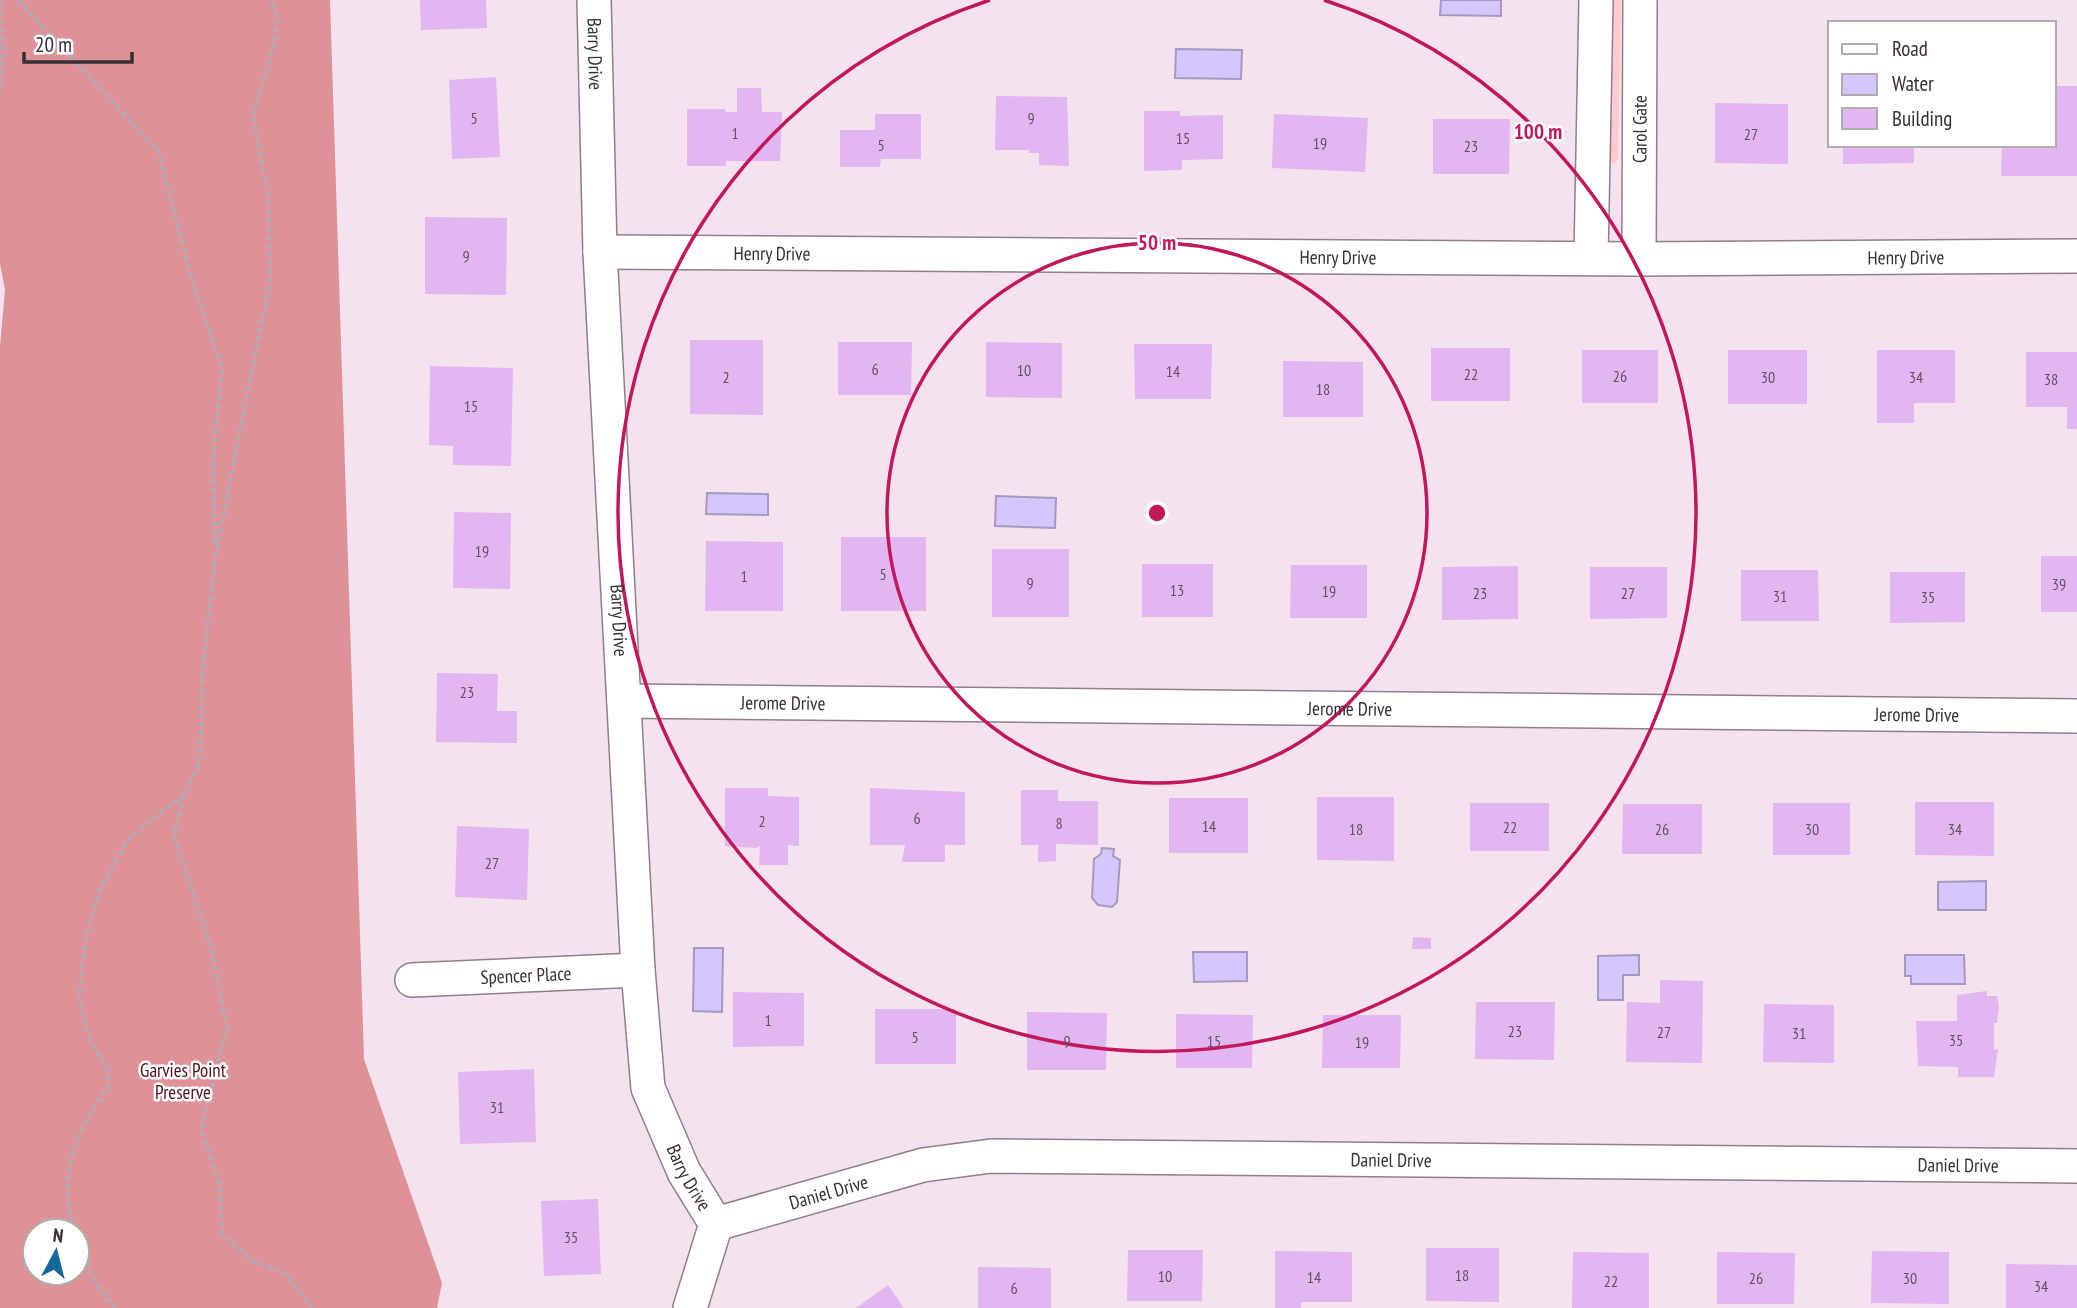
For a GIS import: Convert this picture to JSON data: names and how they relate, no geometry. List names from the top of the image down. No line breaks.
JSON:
{"streets":{"street":["Barry Drive","Carol Gate","Henry Drive","Jerome Drive","Spencer Place","Daniel Drive"]},"crossings":[["Barry Drive","Henry Drive"],["Barry Drive","Jerome Drive"],["Barry Drive","Spencer Place"],["Barry Drive","Daniel Drive"],["Carol Gate","Henry Drive"]],"parks":["Garvies Point Preserve"],"house_numbers":["5","9","1","27","15","19","5","23","9","6","10","14","22","26","2","30","34","38","18","15","19","5","1","9","39","13","19","23","27","31","35","23","6","2","8","14","22","18","26","30","34","27","1","23","27","31","5","35","9","15","19","31","35","18","10","14","26","30","22","34","6"],"legend":["Road","Water","Building"],"scale_bar":"20 m","north":"top","rings":["100 m","50 m"]}
